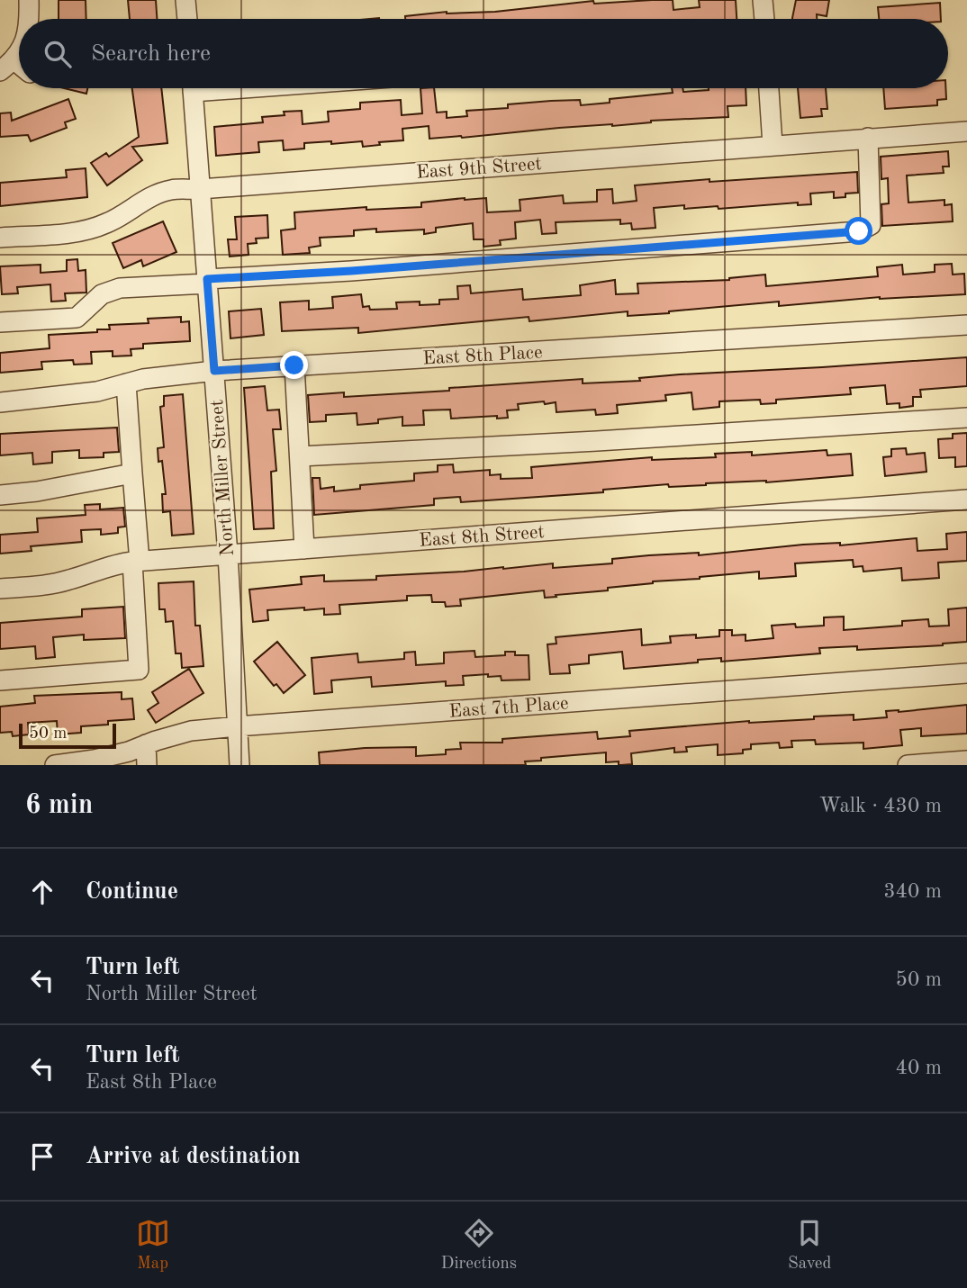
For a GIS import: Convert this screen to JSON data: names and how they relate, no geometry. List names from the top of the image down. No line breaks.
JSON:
{"streets":{"street":["East 9th Street","East 8th Place","North Miller Street","East 8th Street","East 7th Place"]},"crossings":[["East 9th Street","North Miller Street"],["East 8th Place","North Miller Street"],["North Miller Street","East 8th Street"],["North Miller Street","East 7th Place"]],"scale_bar":"50 m","page":{"search":"Search here","scale":"50 m","heading":["6 min","Walk · 430 m"],"list":[["Continue","340 m"],["Turn left","North Miller Street","50 m"],["Turn left","East 8th Place","40 m"],"Arrive at destination"],"nav":["Map","Directions","Saved"]}}
